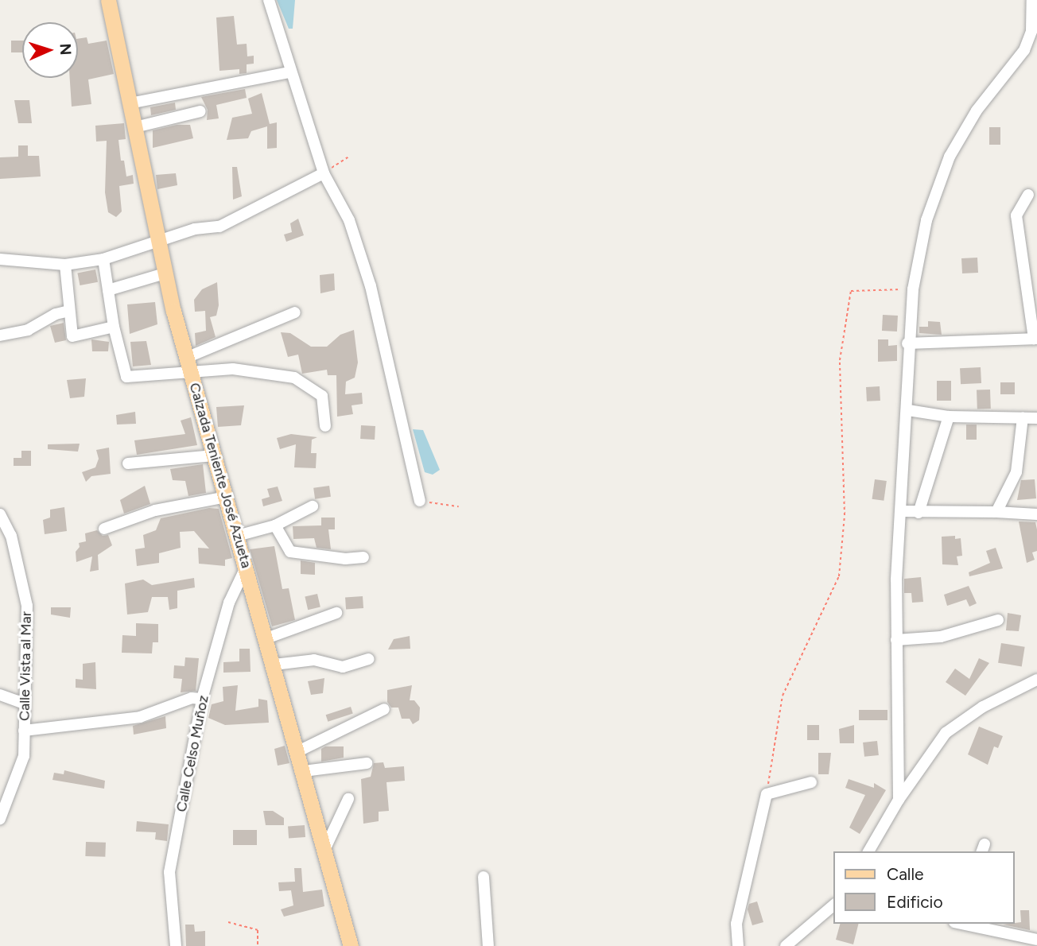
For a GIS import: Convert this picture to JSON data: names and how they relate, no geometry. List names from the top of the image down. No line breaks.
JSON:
{"streets":{"main road":["Calzada Teniente José Azueta"],"street":["Calle Vista al Mar","Calle Celso Muñoz"]},"crossings":[["Calzada Teniente José Azueta","Calle Celso Muñoz"]],"legend":["Calle","Edificio"],"north":"right"}
